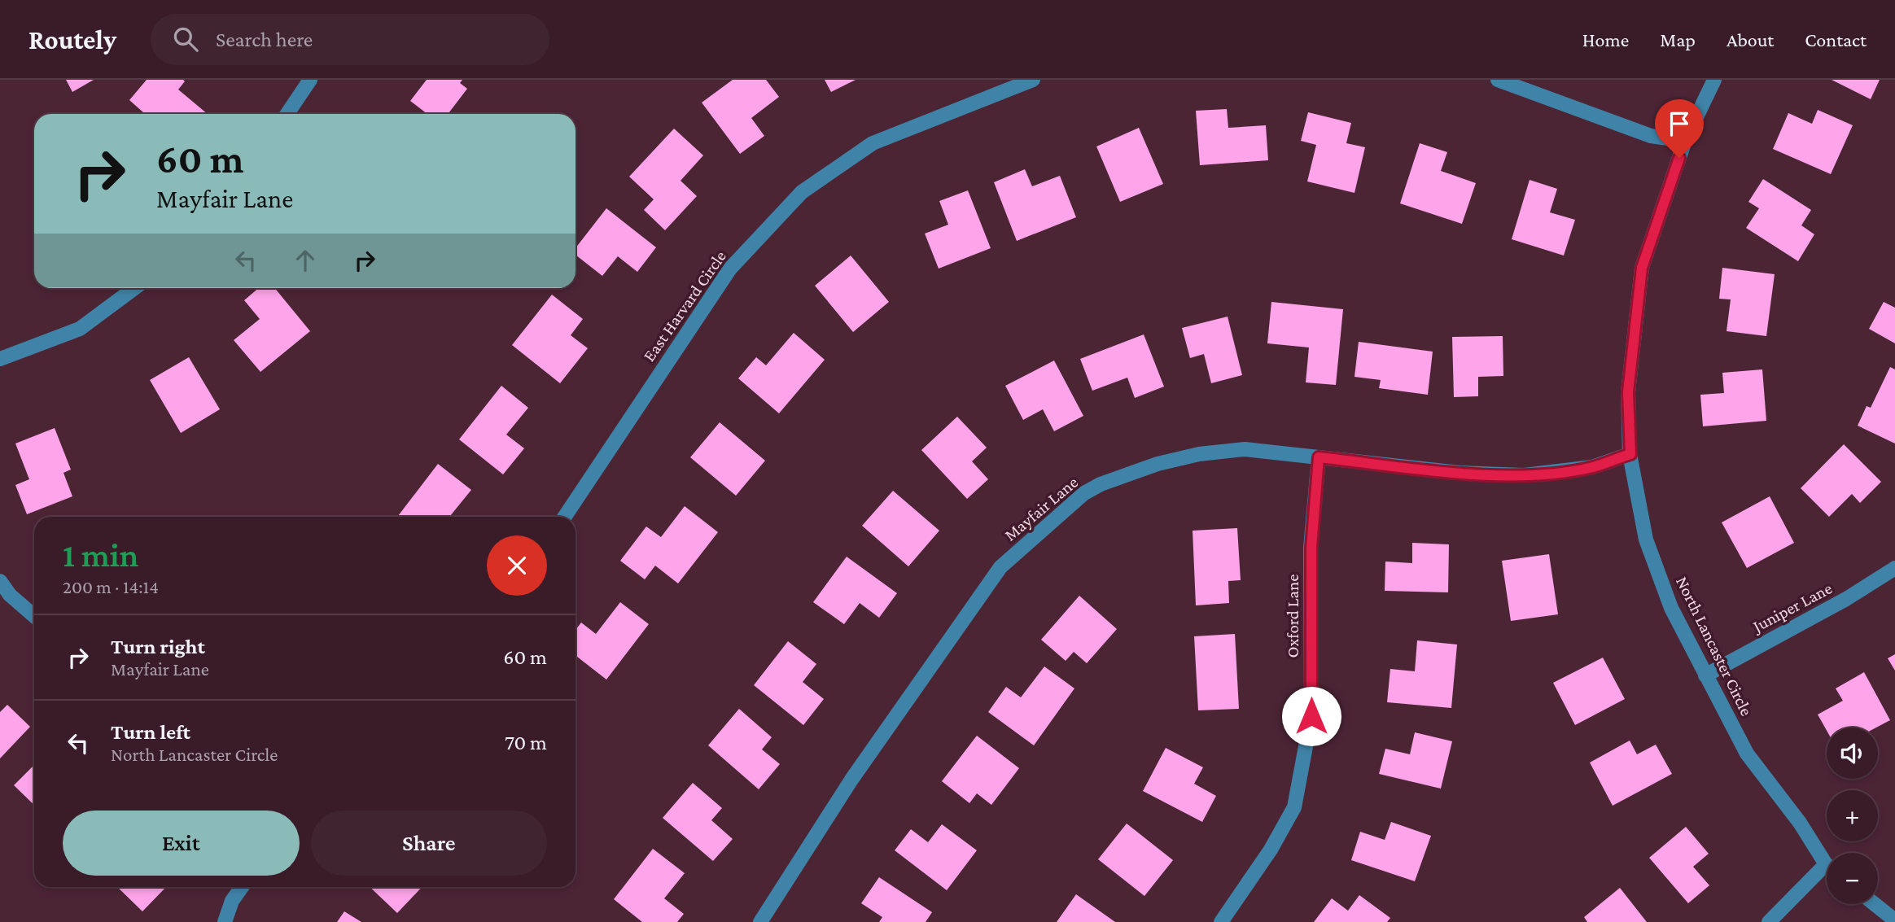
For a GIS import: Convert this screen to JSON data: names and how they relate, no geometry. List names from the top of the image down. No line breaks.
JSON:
{"streets":{"street":["East Harvard Circle","Mayfair Lane","Juniper Lane","Oxford Lane","North Lancaster Circle"]},"crossings":[["Mayfair Lane","Oxford Lane"],["Mayfair Lane","North Lancaster Circle"],["Juniper Lane","North Lancaster Circle"]],"page":{"header":"Routely","search":"Search here","nav":["Home","Map","About","Contact"],"turn":["60 m","Mayfair Lane"],"heading":["1 min","200 m · 14:14"],"list":[{"name":"Turn right","note":"Mayfair Lane","value":"60 m"},{"name":"Turn left","note":"North Lancaster Circle","value":"70 m"}],"map_buttons":["+","−"],"buttons":["Exit","Share"]}}
